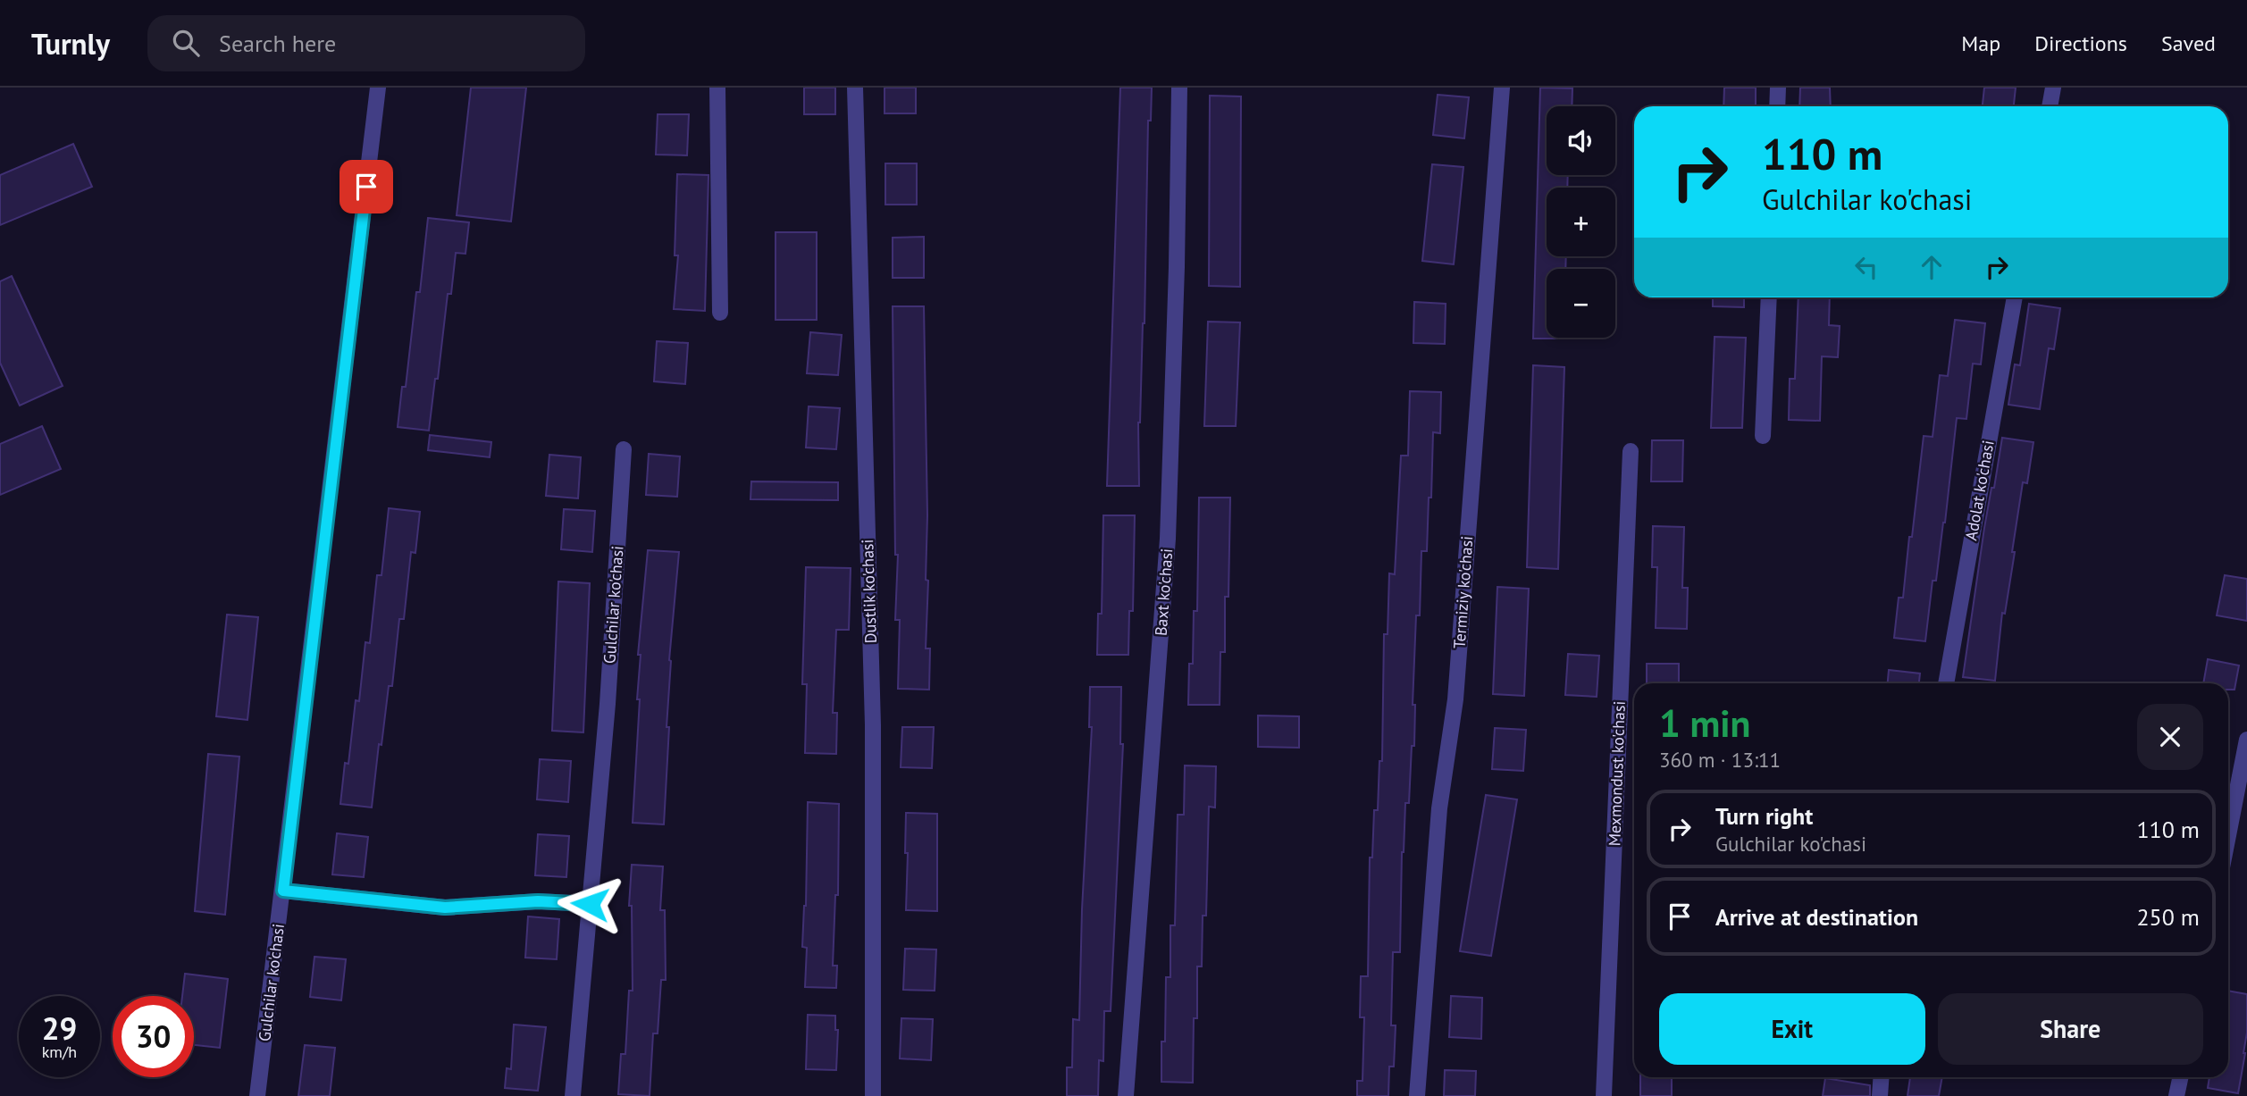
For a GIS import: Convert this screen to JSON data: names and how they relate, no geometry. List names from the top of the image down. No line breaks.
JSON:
{"streets":{"street":["Adolat ko'chasi","Dustlik ko'chasi","Baxt ko'chasi","Termiziy ko'chasi","Gulchilar ko'chasi","Mexmondust ko'chasi"]},"page":{"header":"Turnly","search":"Search here","nav":["Map","Directions","Saved"],"map_buttons":["+","−"],"turn":["110 m","Gulchilar ko'chasi"],"heading":["1 min","360 m · 13:11"],"list":[{"name":"Turn right","note":"Gulchilar ko'chasi","value":"110 m"},{"name":"Arrive at destination","value":"250 m"}],"buttons":["Exit","Share"],"speed":"29 km/h","limit":"30"}}
